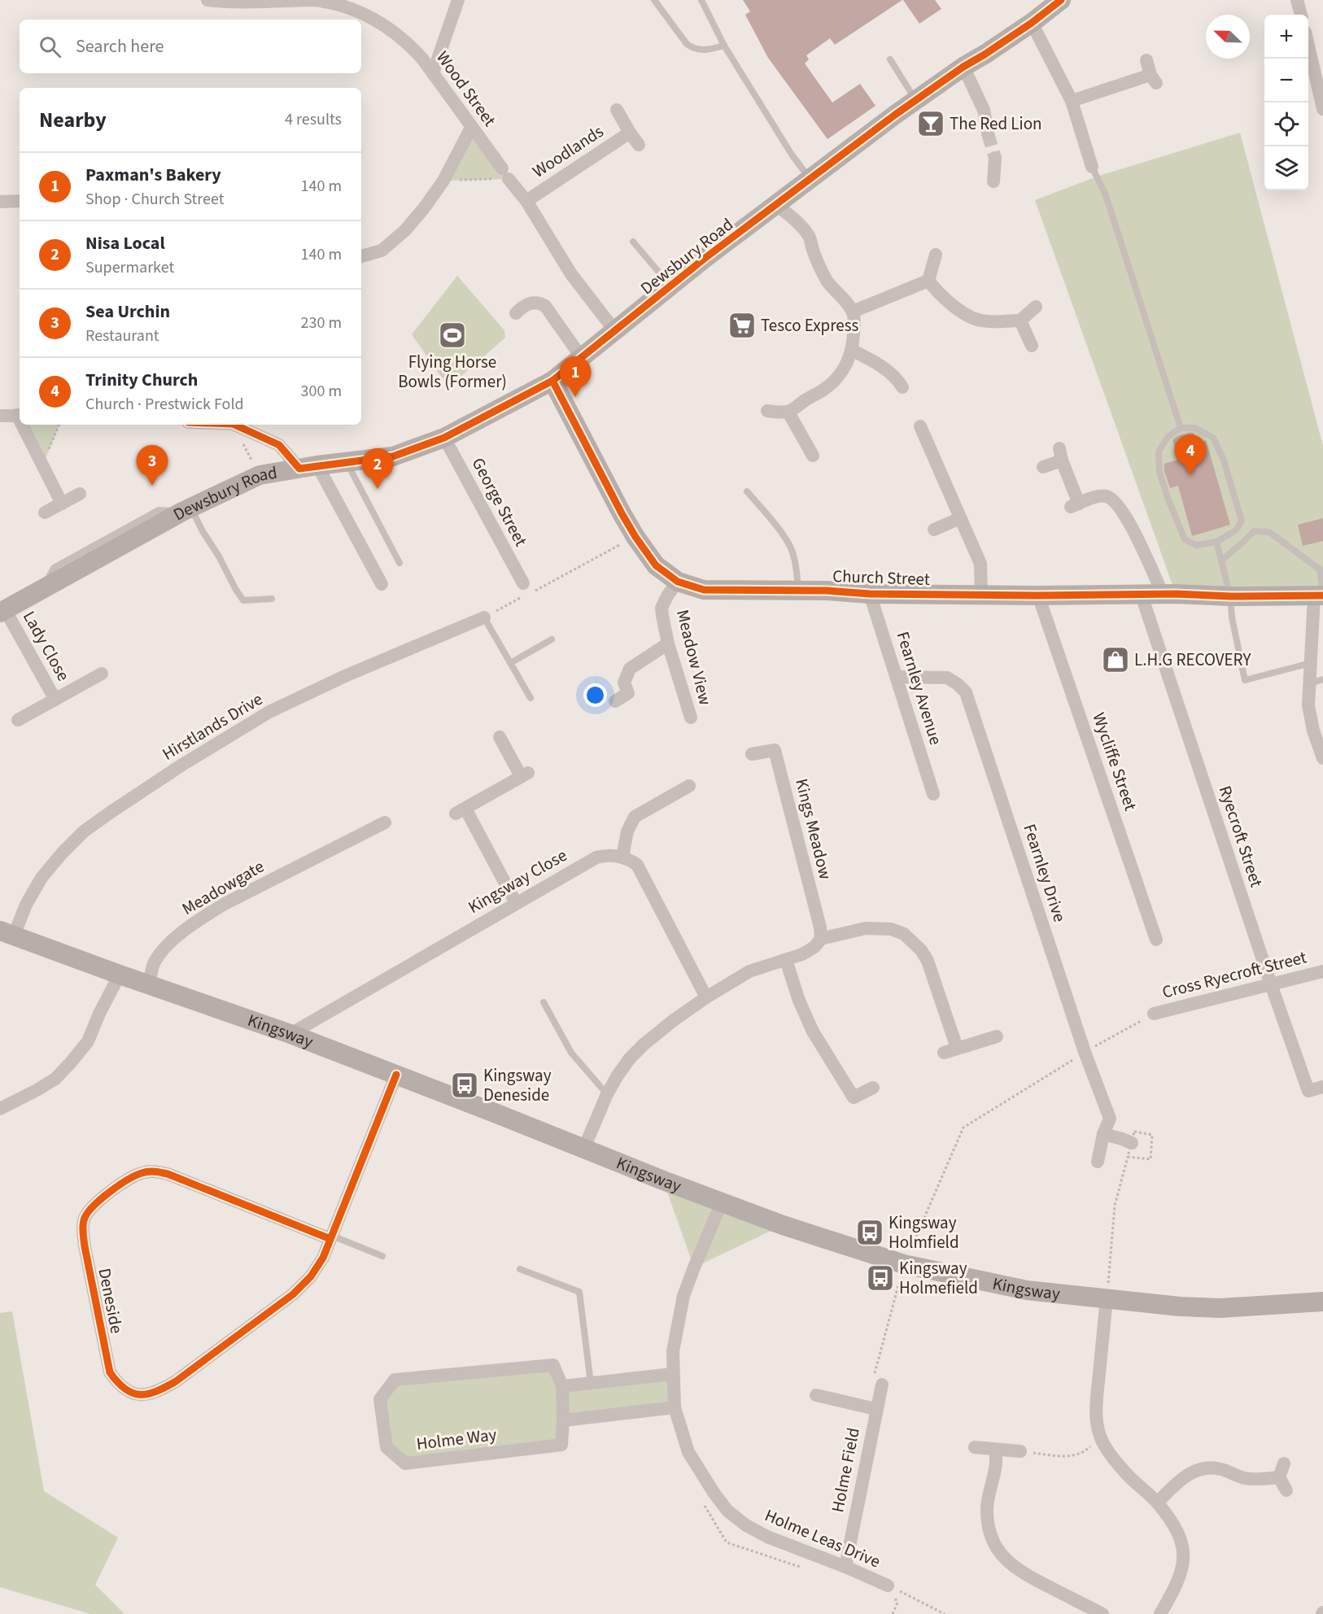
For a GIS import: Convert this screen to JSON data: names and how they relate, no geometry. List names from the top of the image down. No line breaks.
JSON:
{"streets":{"street":["Wood Street","Woodlands","Dewsbury Road","George Street","Church Street","Lady Close","Meadow View","Fearnley Avenue","Hirstlands Drive","Wycliffe Street","Kings Meadow","Ryecroft Street","Fearnley Drive","Kingsway Close","Meadowgate","Cross Ryecroft Street","Kingsway","Deneside","Holme Way","Holme Field","Holme Leas Drive"]},"crossings":[["Wood Street","Woodlands"],["Wood Street","Dewsbury Road"],["Dewsbury Road","George Street"],["Dewsbury Road","Church Street"],["Dewsbury Road","Lady Close"],["Church Street","Meadow View"],["Church Street","Fearnley Avenue"],["Church Street","Wycliffe Street"],["Church Street","Ryecroft Street"],["Fearnley Avenue","Fearnley Drive"],["Hirstlands Drive","Kingsway"],["Ryecroft Street","Cross Ryecroft Street"],["Kingsway Close","Kingsway"],["Meadowgate","Kingsway"],["Kingsway","Deneside"],["Kingsway","Holme Leas Drive"],["Holme Field","Holme Leas Drive"]],"places":{"bar":["The Red Lion"],"supermarket":["Tesco Express"],"sports":["Flying Horse Bowls (Former)"],"shop":["L.H.G RECOVERY"],"bus stop":["Kingsway Deneside","Kingsway Holmfield","Kingsway Holmefield"]},"north":"top left","page":{"map_buttons":["+","−"],"search":"Search here","heading":["Nearby","4 results"],"list":[{"mark":"1","name":"Paxman's Bakery","note":"Shop · Church Street","value":"140 m"},{"mark":"2","name":"Nisa Local","note":"Supermarket","value":"140 m"},{"mark":"3","name":"Sea Urchin","note":"Restaurant","value":"230 m"},{"mark":"4","name":"Trinity Church","note":"Church · Prestwick Fold","value":"300 m"}],"pins":["1","4","3","2"]}}
